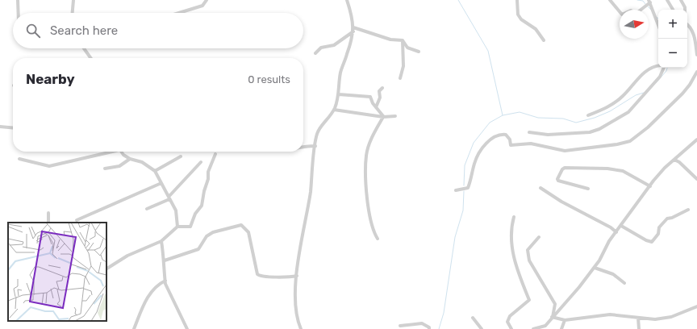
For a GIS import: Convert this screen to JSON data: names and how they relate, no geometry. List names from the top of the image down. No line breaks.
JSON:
{"north":"right","page":{"map_buttons":["+","−"],"search":"Search here","heading":["Nearby","0 results"]}}
